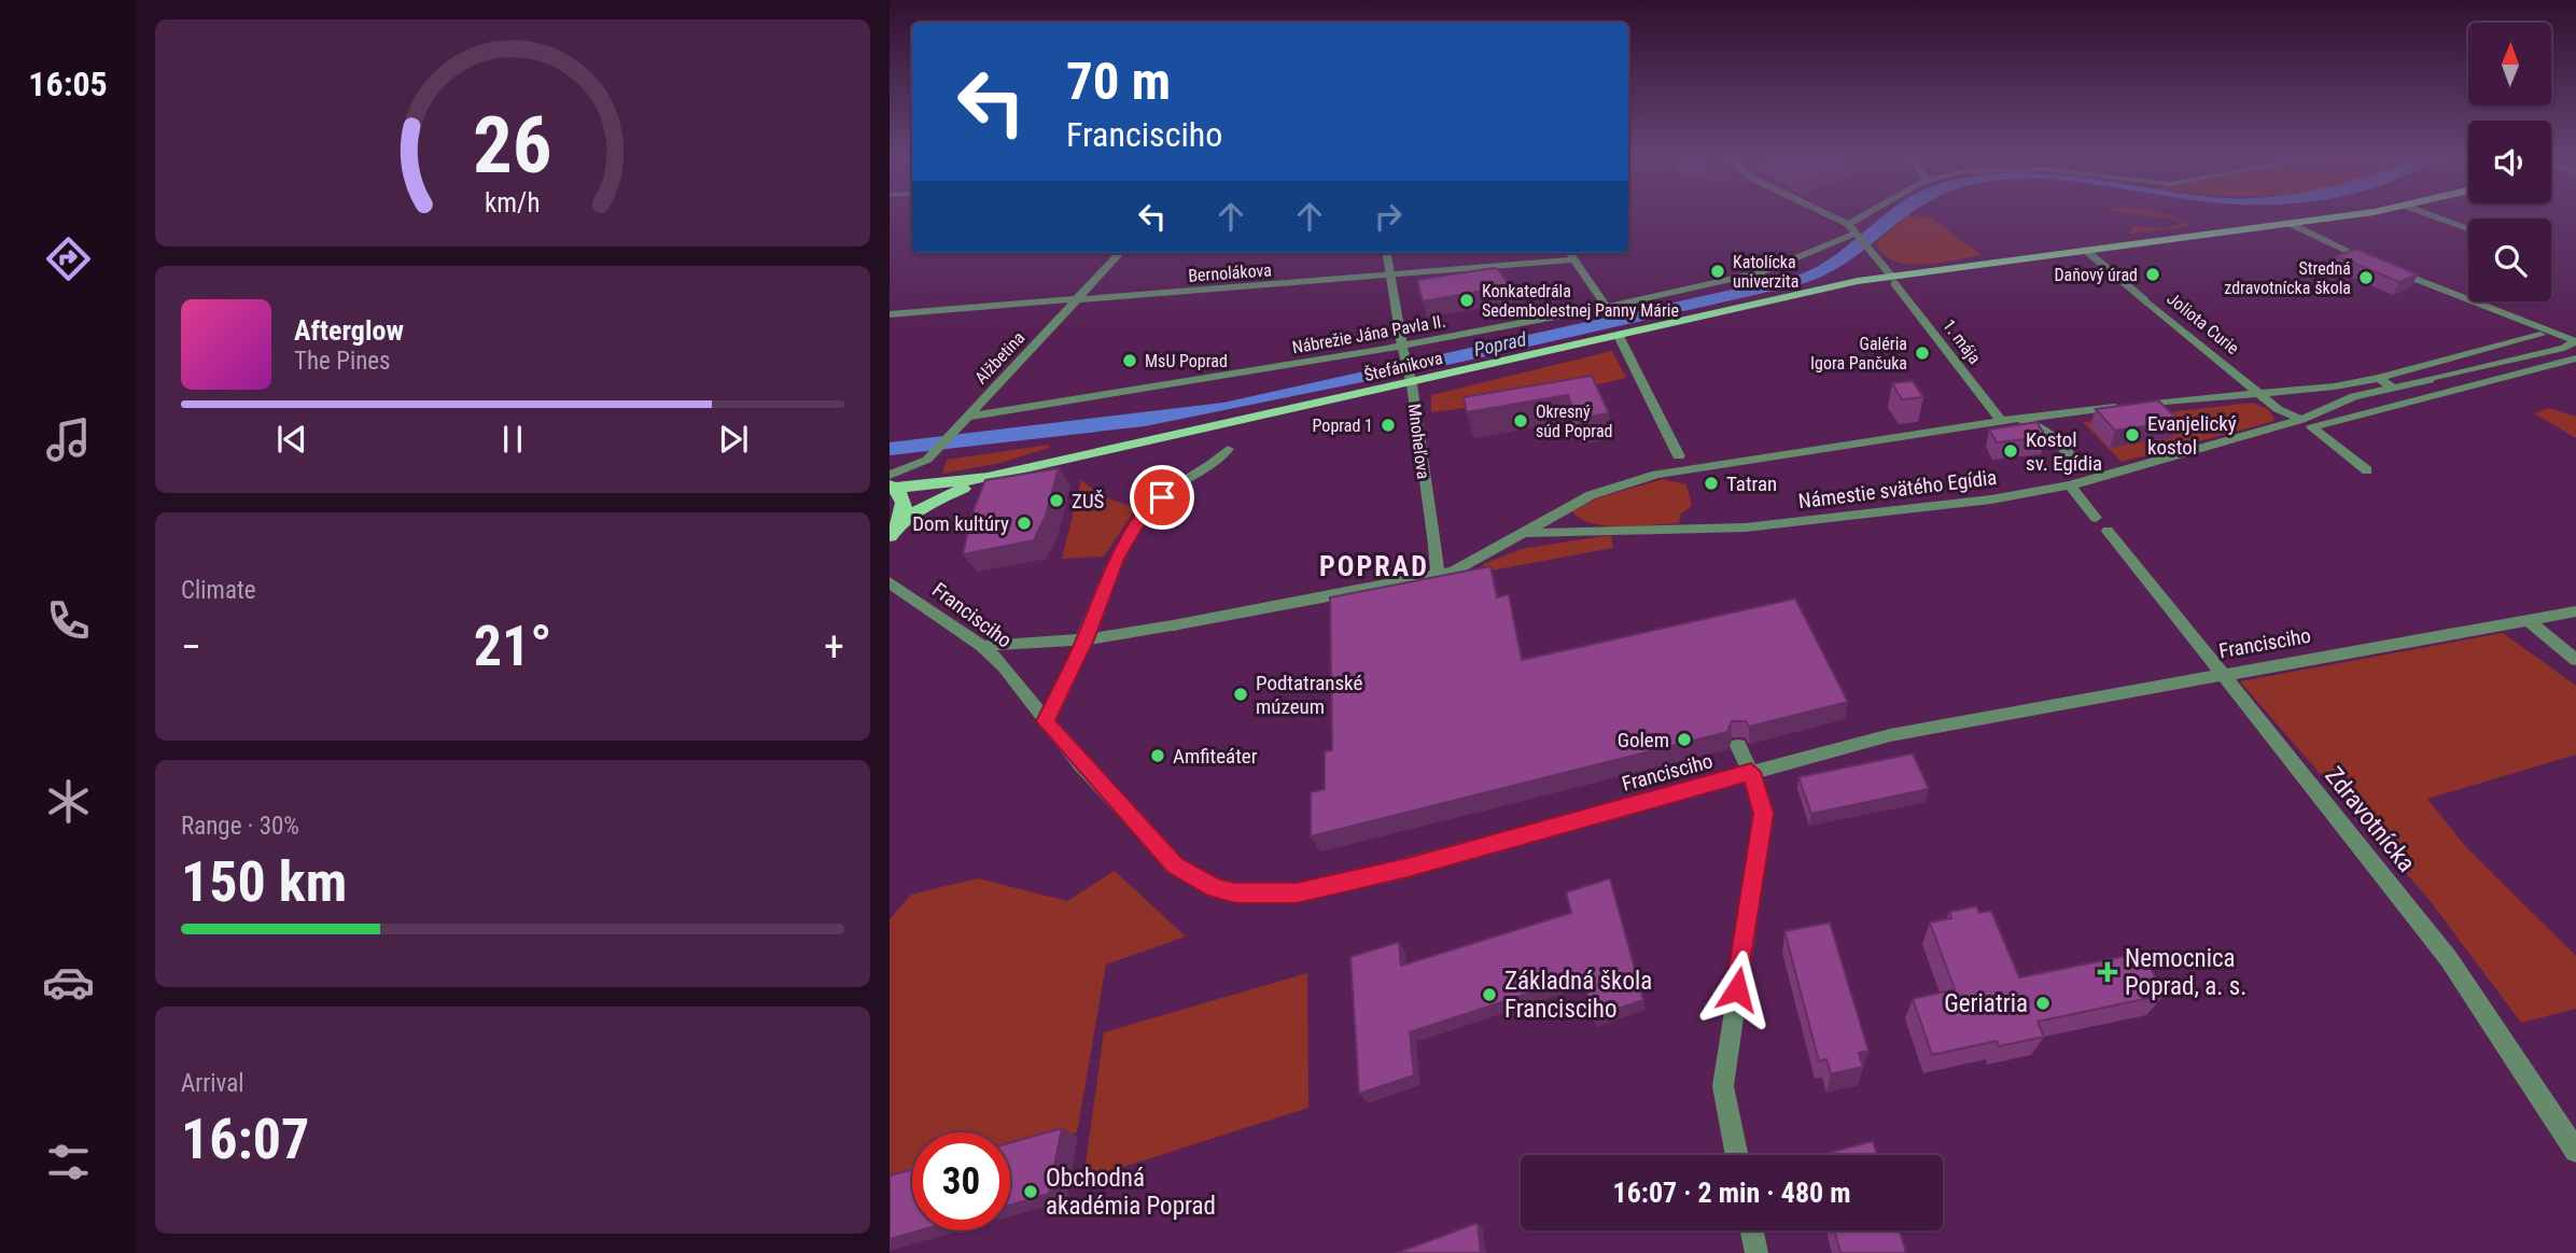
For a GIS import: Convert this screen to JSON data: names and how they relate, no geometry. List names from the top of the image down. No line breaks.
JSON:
{"streets":{"main road":["Štefánikova"],"street":["Bernolákova","Joliota Curie","Nábrežie Jána Pavla II.","1. mája","Alžbetina","Mnoheľova","Námestie svätého Egídia","Francisciho","Zdravotnícka"]},"crossings":[["Bernolákova","Alžbetina"],["Bernolákova","Mnoheľova"],["Joliota Curie","Štefánikova"],["Joliota Curie","Námestie svätého Egídia"],["Nábrežie Jána Pavla II.","1. mája"],["Nábrežie Jána Pavla II.","Alžbetina"],["Nábrežie Jána Pavla II.","Mnoheľova"],["1. mája","Štefánikova"],["1. mája","Námestie svätého Egídia"],["Alžbetina","Štefánikova"],["Štefánikova","Mnoheľova"],["Mnoheľova","Námestie svätého Egídia"],["Námestie svätého Egídia","Francisciho"],["Námestie svätého Egídia","Zdravotnícka"]],"districts":["POPRAD"],"water":["Poprad"],"places":{"other":["Katolícka univerzita","Daňový úrad","Stredná zdravotnícka škola","Konkatedrála Sedembolestnej Panny Márie","Galéria Igora Pančuka","MsU Poprad","Okresný súd Poprad","Poprad 1","Evanjelický kostol","Kostol sv. Egídia","Tatran","ZUŠ","Dom kultúry","Podtatranské múzeum","Golem","Amfiteáter","Základná škola Francisciho","Geriatria","Obchodná akadémia Poprad"],"health":["Nemocnica Poprad, a. s."]},"north":"top","page":{"tabs":"16:05","turn":["70 m","Francisciho"],"song":["Afterglow","The Pines"],"tile":["Climate",["Range · 30%","150 km"],["Arrival","16:07"]],"heat":["−","21°","+"],"limit":"30","trip":"16:07 · 2 min · 480 m","gauge":["26","km/h"]}}
